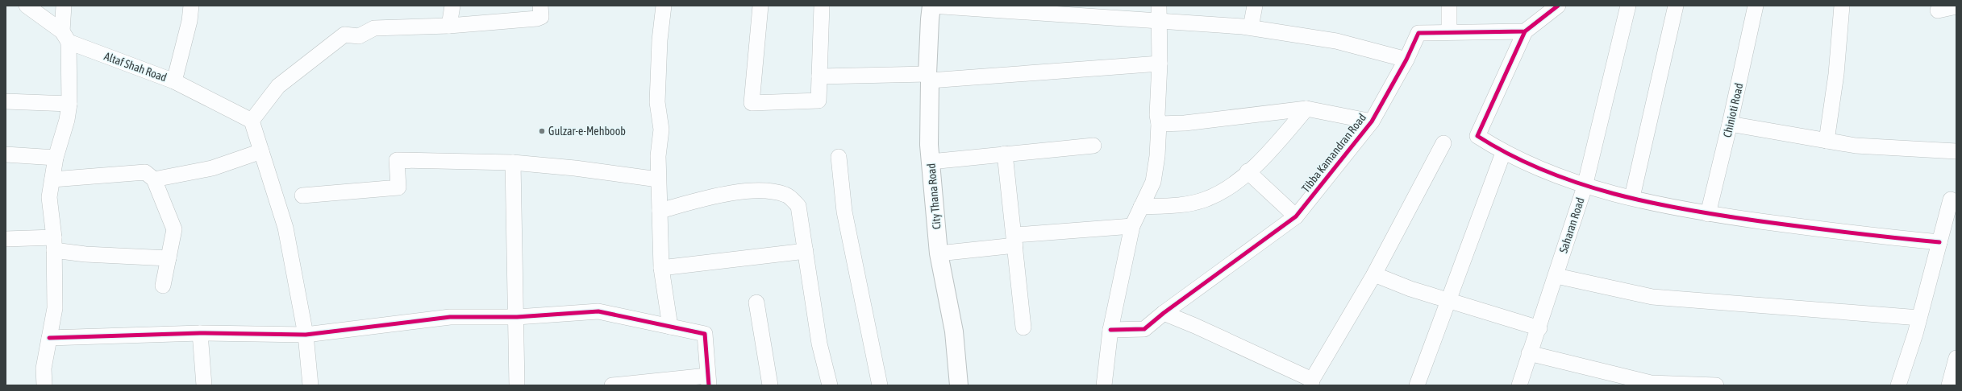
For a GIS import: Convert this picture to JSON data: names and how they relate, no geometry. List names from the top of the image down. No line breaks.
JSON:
{"streets":{"street":["Altaf Shah Road","Chinioti Road","Tibba Kamandran Road","City Thana Road","Saharan Road"]},"places":["Gulzar-e-Mehboob"]}
